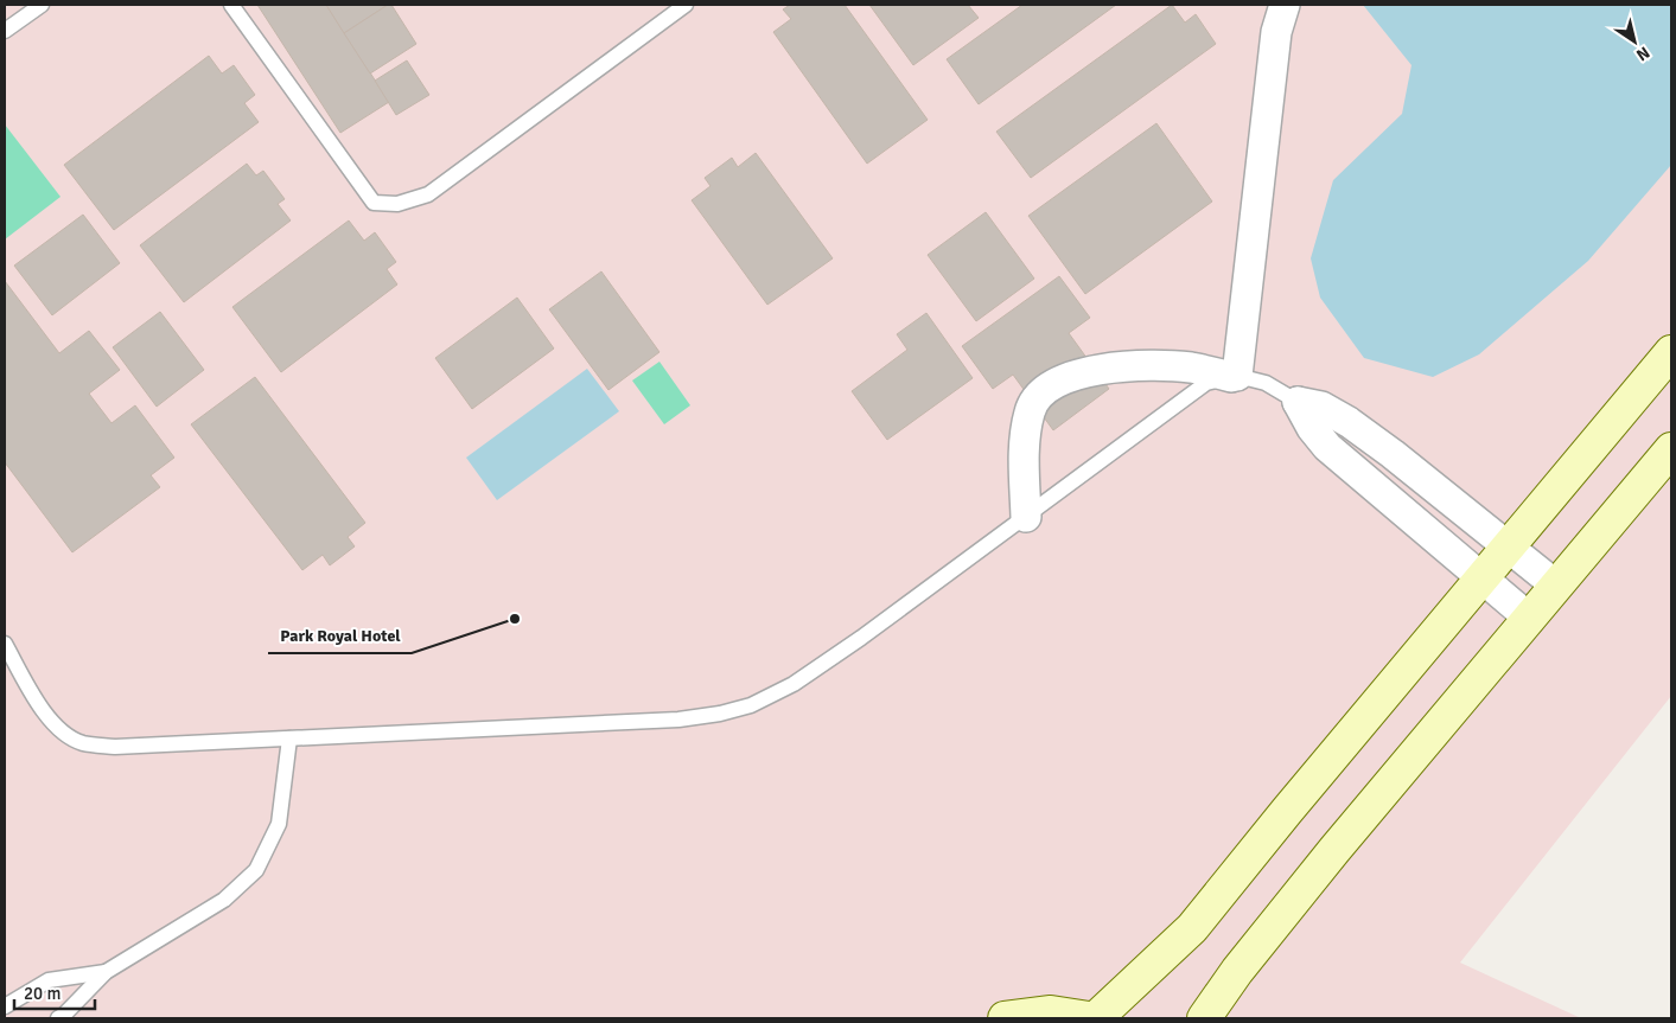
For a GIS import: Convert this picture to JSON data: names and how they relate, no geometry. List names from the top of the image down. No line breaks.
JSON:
{"places":["Park Royal Hotel"],"scale_bar":"20 m","north":"bottom right"}
